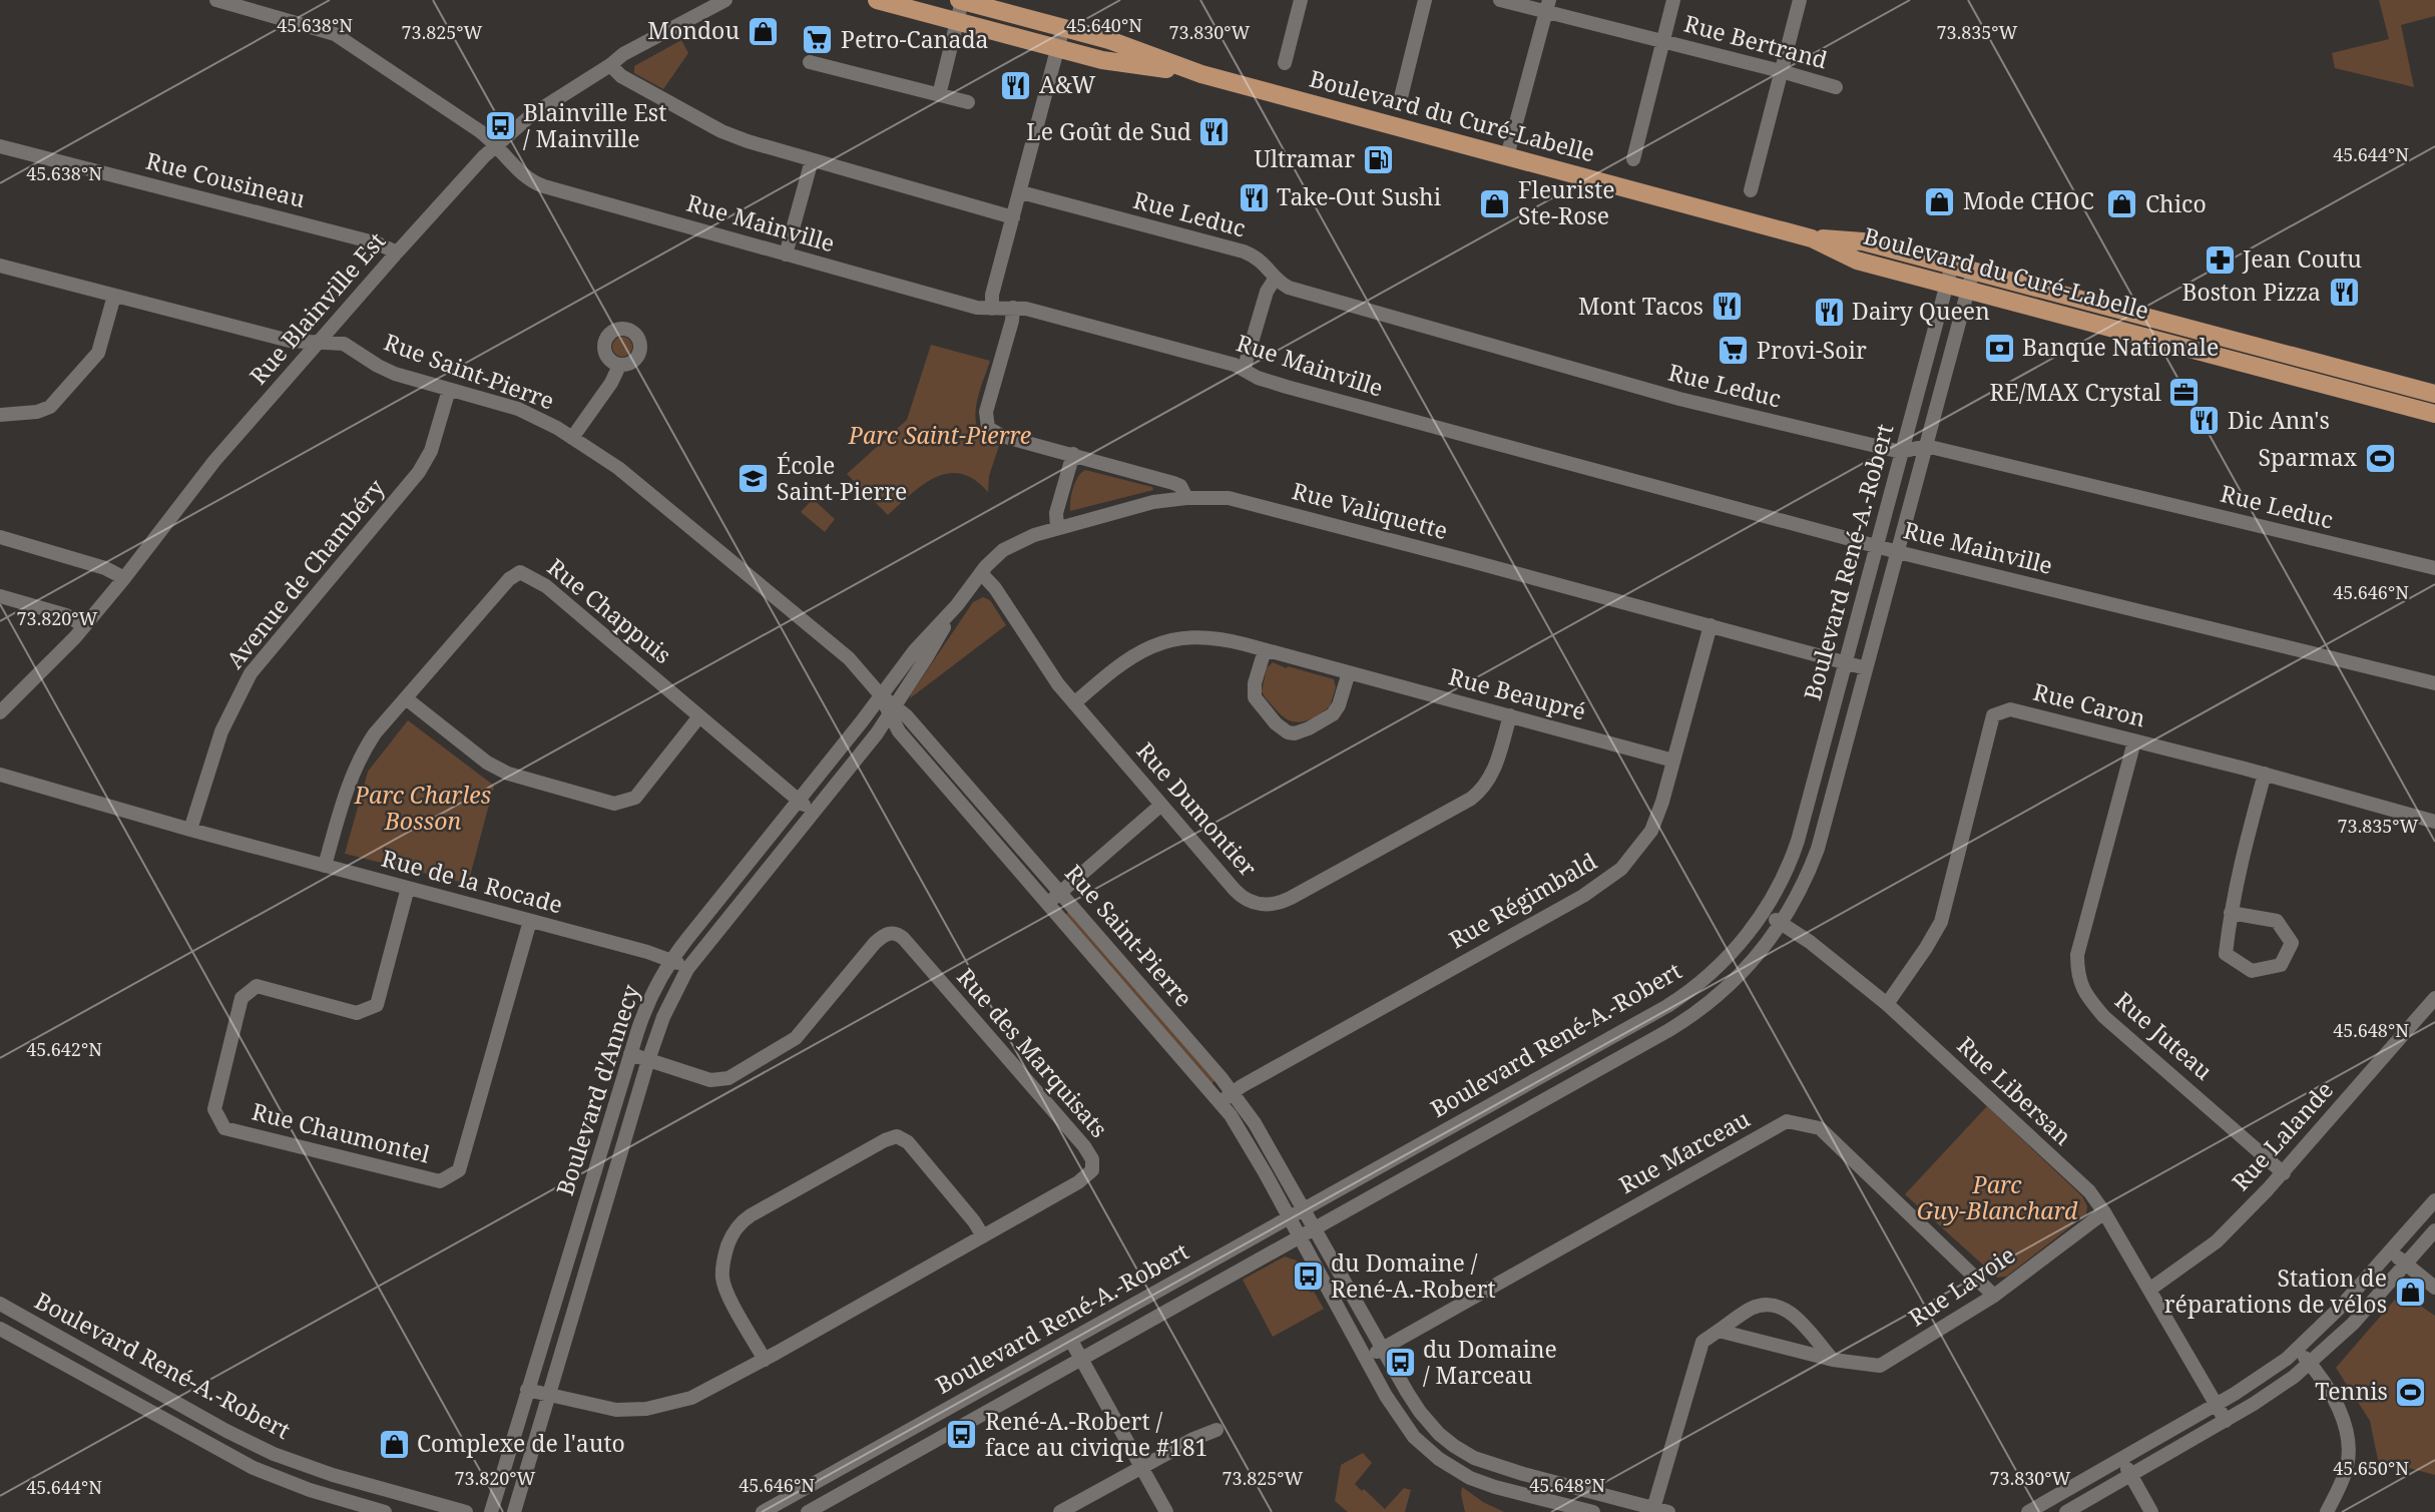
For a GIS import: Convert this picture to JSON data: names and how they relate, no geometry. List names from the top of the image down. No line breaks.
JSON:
{"streets":{"main road":["Boulevard du Curé-Labelle"],"street":["Rue Bertrand","Rue Cousineau","Rue Leduc","Rue Mainville","Rue Blainville Est","Rue Saint-Pierre","Rue Valiquette","Boulevard René-A.-Robert","Avenue de Chambéry","Rue Chappuis","Rue Beaupré","Rue Caron","Rue Dumontier","Rue de la Rocade","Rue Régimbald","Rue Juteau","Rue des Marquisats","Boulevard d'Annecy","Rue Libersan","Rue Chaumontel","Rue Lalande","Rue Marceau","Rue Lavoie"]},"crossings":[["Boulevard du Curé-Labelle","Boulevard René-A.-Robert"],["Rue Cousineau","Rue Blainville Est"],["Rue Leduc","Boulevard René-A.-Robert"],["Rue Mainville","Rue Blainville Est"],["Rue Mainville","Boulevard René-A.-Robert"],["Rue Blainville Est","Rue Saint-Pierre"],["Rue Saint-Pierre","Boulevard René-A.-Robert"],["Rue Saint-Pierre","Avenue de Chambéry"],["Rue Saint-Pierre","Rue Régimbald"],["Rue Saint-Pierre","Boulevard d'Annecy"],["Rue Saint-Pierre","Rue Marceau"],["Rue Valiquette","Boulevard René-A.-Robert"],["Rue Valiquette","Rue Régimbald"],["Rue Valiquette","Boulevard d'Annecy"],["Boulevard René-A.-Robert","Rue Libersan"],["Avenue de Chambéry","Rue de la Rocade"],["Rue Chappuis","Rue de la Rocade"],["Rue Chappuis","Boulevard d'Annecy"],["Rue Beaupré","Rue Dumontier"],["Rue Beaupré","Rue Régimbald"],["Rue Caron","Rue Juteau"],["Rue Caron","Rue Libersan"],["Rue Dumontier","Boulevard d'Annecy"],["Rue de la Rocade","Boulevard d'Annecy"],["Rue de la Rocade","Rue Chaumontel"],["Rue Juteau","Rue Lalande"],["Rue des Marquisats","Boulevard d'Annecy"],["Rue Libersan","Rue Lalande"],["Rue Libersan","Rue Lavoie"],["Rue Marceau","Rue Lavoie"]],"parks":["Parc Saint-Pierre","Parc Charles Bosson","Parc Guy-Blanchard"],"places":{"shop":["Mondou","Mode CHOC","Fleuriste Ste-Rose","Chico","Station de réparations de vélos","Complexe de l'auto"],"supermarket":["Petro-Canada","Provi-Soir"],"restaurant":["A&W","Le Goût de Sud","Take-Out Sushi","Boston Pizza","Mont Tacos","Dairy Queen","Dic Ann's"],"bus stop":["Blainville Est / Mainville","du Domaine / René-A.-Robert","du Domaine / Marceau","René-A.-Robert / face au civique #181"],"fuel station":["Ultramar"],"pharmacy":["Jean Coutu"],"bank":["Banque Nationale"],"office":["RE/MAX Crystal"],"sports":["Sparmax","Tennis"],"school or university":["École Saint-Pierre"]},"coordinates":["45.638°N","45.640°N","73.825°W","73.830°W","73.835°W","45.644°N","45.646°N","73.820°W","45.648°N","45.642°N","45.650°N"]}
